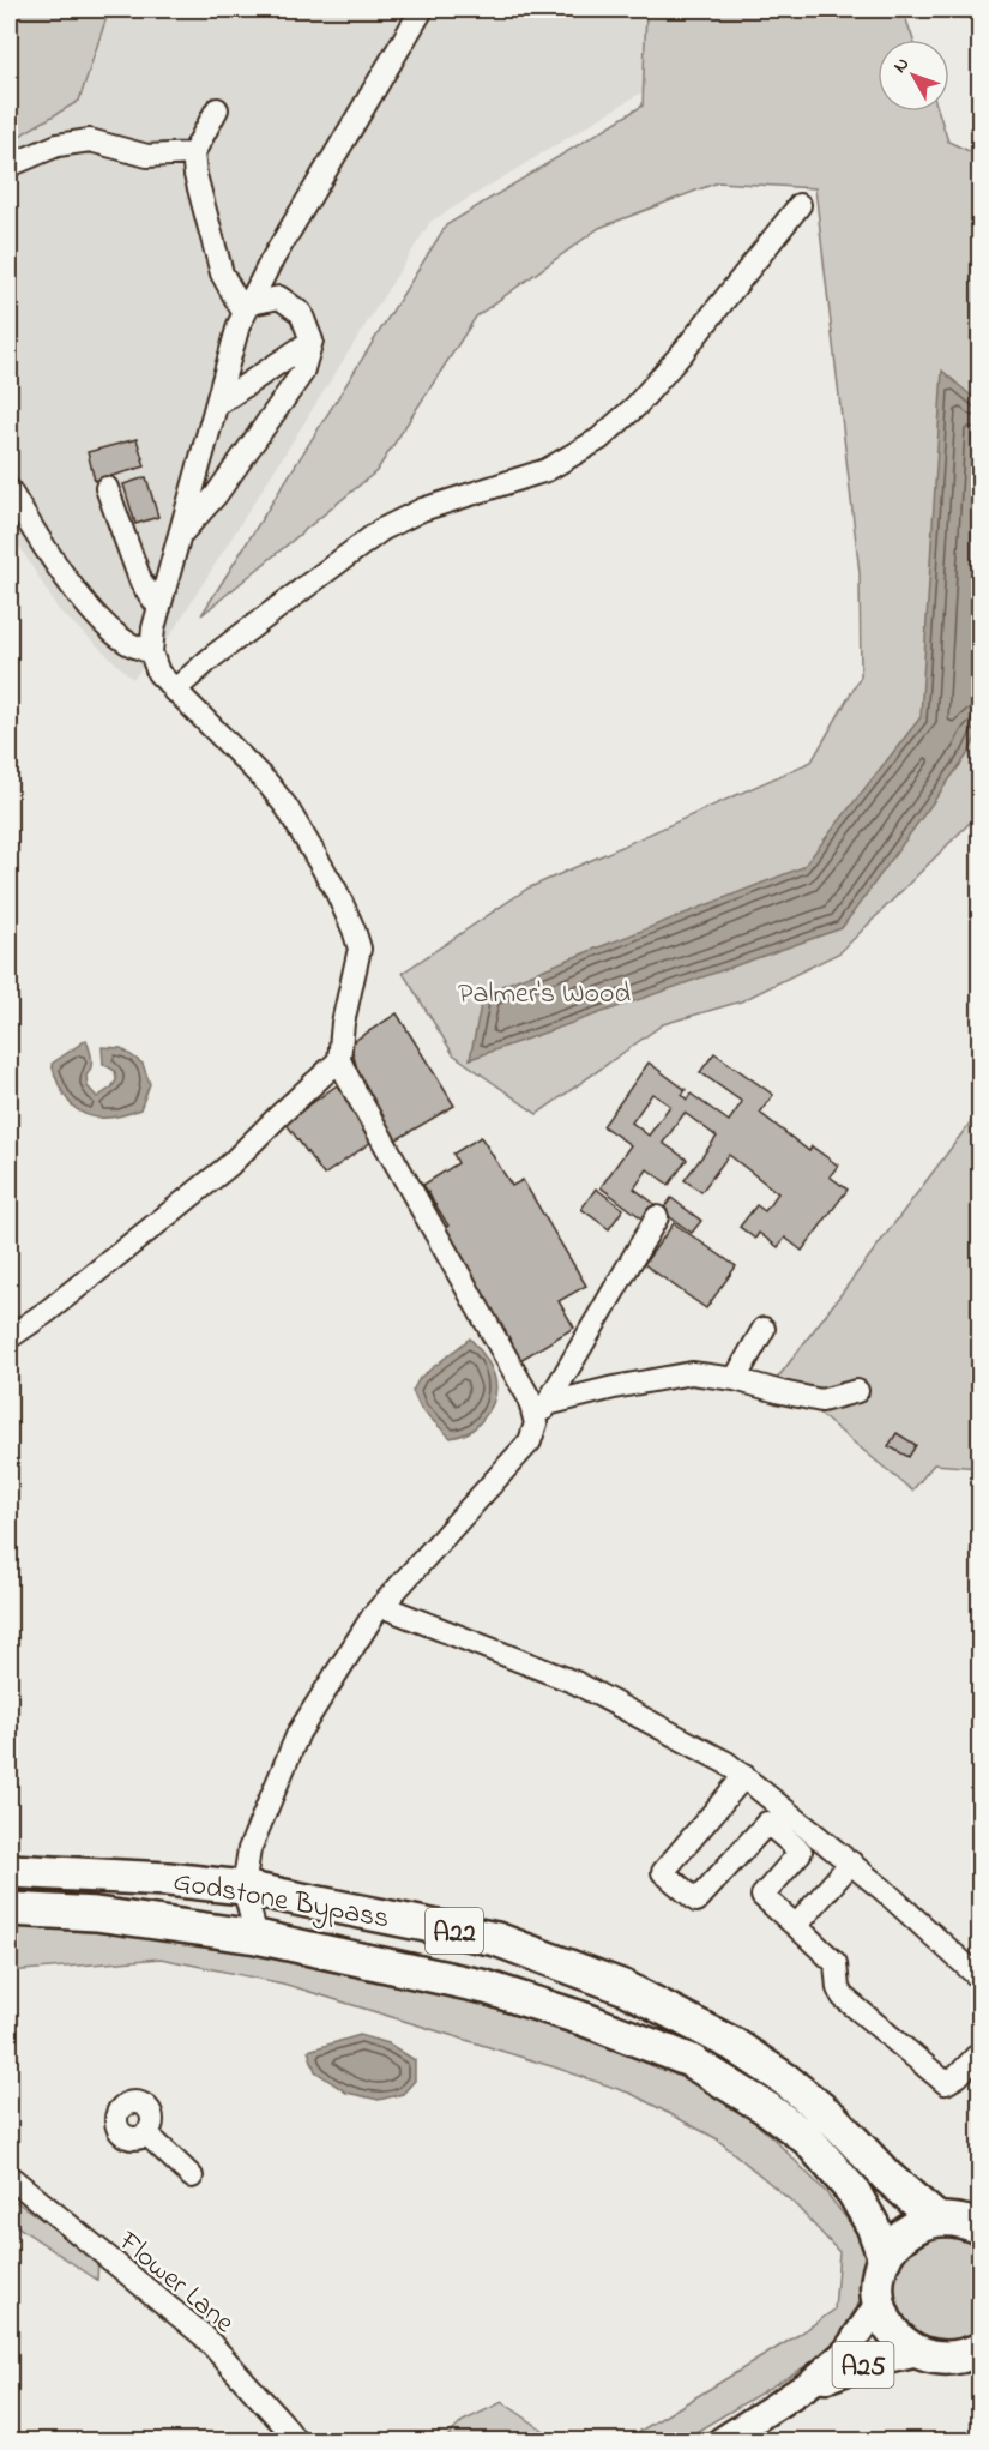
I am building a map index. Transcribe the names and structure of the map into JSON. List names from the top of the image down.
{
  "streets": {
    "highway": ["Godstone Bypass", "A22"],
    "main road": ["A25"],
    "street": ["Flower Lane"]
  },
  "parks": ["Palmer's Wood"],
  "north": "top left"
}
